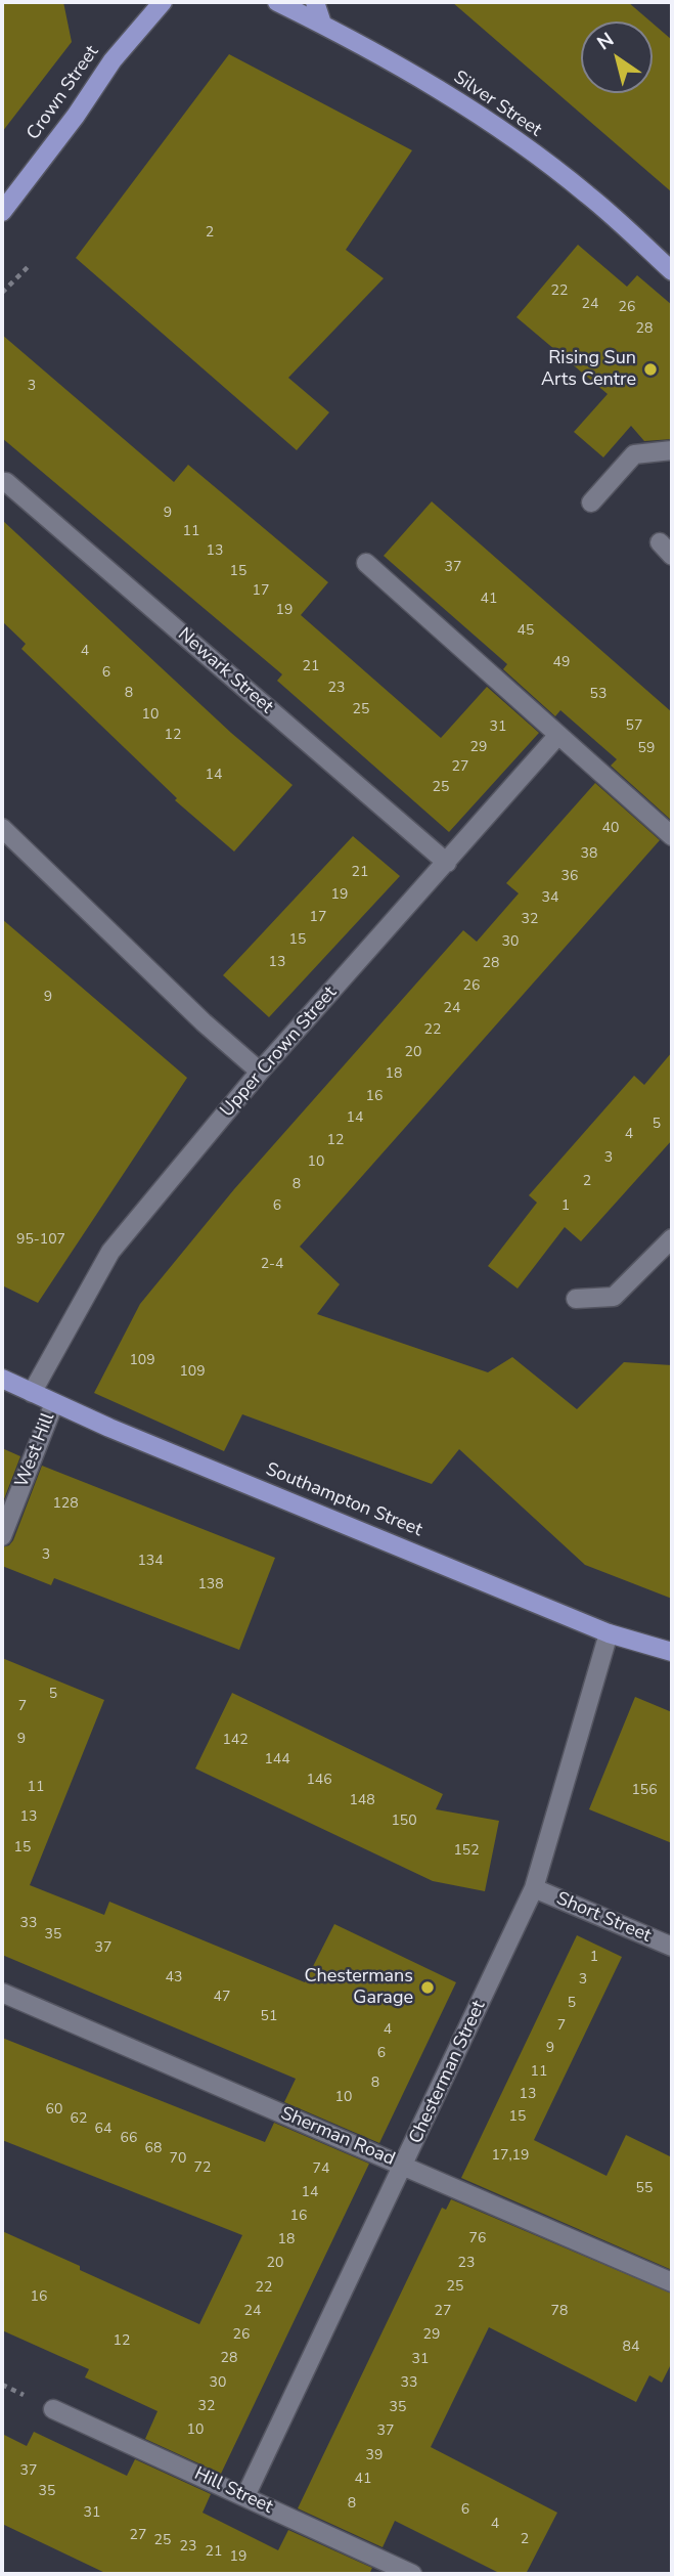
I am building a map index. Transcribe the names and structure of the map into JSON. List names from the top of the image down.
{
  "streets": {
    "main road": ["Crown Street", "Silver Street", "Southampton Street"],
    "street": [
      "Newark Street",
      "Upper Crown Street",
      "West Hill",
      "Short Street",
      "Chesterman Street",
      "Sherman Road",
      "Hill Street"
    ]
  },
  "crossings": [
    ["Newark Street", "Upper Crown Street"],
    ["Upper Crown Street", "Southampton Street"],
    ["West Hill", "Southampton Street"],
    ["Southampton Street", "Chesterman Street"],
    ["Short Street", "Chesterman Street"],
    ["Chesterman Street", "Sherman Road"],
    ["Chesterman Street", "Hill Street"]
  ],
  "places": ["Rising Sun Arts Centre", "Chestermans Garage"],
  "house_numbers": [
    "2",
    "22",
    "24",
    "26",
    "28",
    "3",
    "9",
    "11",
    "13",
    "37",
    "15",
    "17",
    "41",
    "19",
    "45",
    "4",
    "49",
    "21",
    "6",
    "23",
    "8",
    "53",
    "25",
    "10",
    "57",
    "31",
    "12",
    "29",
    "59",
    "27",
    "14",
    "25",
    "40",
    "38",
    "21",
    "36",
    "19",
    "34",
    "17",
    "32",
    "15",
    "30",
    "13",
    "28",
    "26",
    "9",
    "24",
    "22",
    "20",
    "18",
    "16",
    "14",
    "5",
    "4",
    "12",
    "3",
    "10",
    "2",
    "8",
    "6",
    "1",
    "95-107",
    "2-4",
    "109",
    "109",
    "128",
    "3",
    "134",
    "138",
    "5",
    "7",
    "9",
    "142",
    "144",
    "146",
    "11",
    "156",
    "148",
    "13",
    "150",
    "15",
    "152",
    "33",
    "35",
    "37",
    "1",
    "43",
    "3",
    "47",
    "5",
    "51",
    "7",
    "4",
    "9",
    "6",
    "11",
    "8",
    "13",
    "10",
    "60",
    "15",
    "62",
    "64",
    "66",
    "68",
    "17,19",
    "70",
    "72",
    "74",
    "55",
    "14",
    "16",
    "76",
    "18",
    "20",
    "23",
    "25",
    "22",
    "16",
    "24",
    "27",
    "78",
    "26",
    "29",
    "12",
    "84",
    "28",
    "31",
    "30",
    "33",
    "32",
    "35",
    "10",
    "37",
    "39",
    "37",
    "41",
    "35",
    "8",
    "6",
    "31",
    "4",
    "27",
    "2",
    "25",
    "23",
    "21",
    "19"
  ],
  "north": "top left"
}
